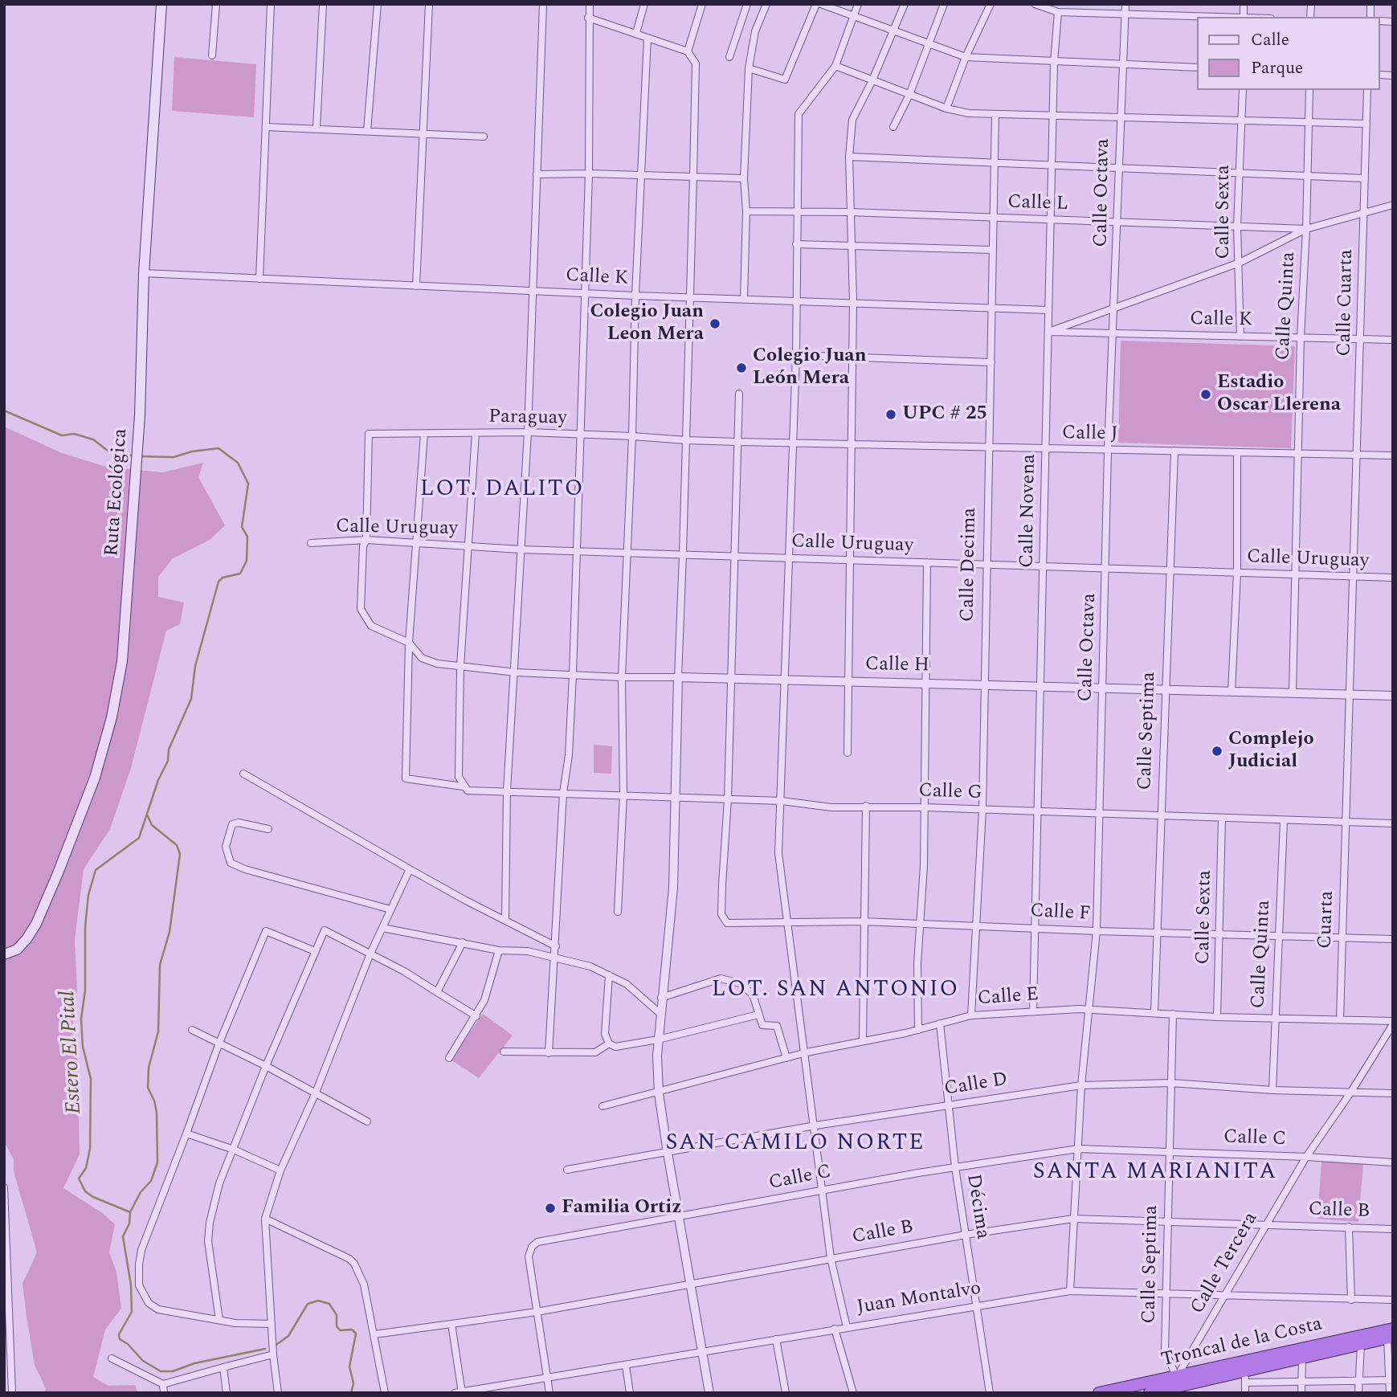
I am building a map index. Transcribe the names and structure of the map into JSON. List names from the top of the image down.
{
  "streets": {
    "highway": ["Troncal de la Costa"],
    "main road": ["Ruta Ecológica"],
    "street": [
      "Calle Octava",
      "Calle L",
      "Calle Sexta",
      "Calle K",
      "Calle Cuarta",
      "Calle Quinta",
      "Paraguay",
      "Calle J",
      "Calle Novena",
      "Calle Uruguay",
      "Calle Decima",
      "Calle H",
      "Calle Septima",
      "Calle G",
      "Calle F",
      "Cuarta",
      "Calle E",
      "Calle D",
      "Calle C",
      "Décima",
      "Calle B",
      "Calle Tercera",
      "Juan Montalvo"
    ]
  },
  "crossings": [
    ["Calle Octava", "Calle L"],
    ["Calle Octava", "Calle K"],
    ["Calle Octava", "Calle J"],
    ["Calle Octava", "Calle Uruguay"],
    ["Calle Octava", "Calle H"],
    ["Calle Octava", "Calle G"],
    ["Calle Octava", "Calle F"],
    ["Calle Octava", "Calle E"],
    ["Calle Octava", "Calle D"],
    ["Calle Octava", "Calle C"],
    ["Calle Octava", "Calle B"],
    ["Calle Octava", "Juan Montalvo"],
    ["Calle L", "Calle Sexta"],
    ["Calle L", "Calle Cuarta"],
    ["Calle L", "Calle Quinta"],
    ["Calle L", "Calle Novena"],
    ["Calle L", "Calle Decima"],
    ["Calle Sexta", "Calle K"],
    ["Calle Sexta", "Calle G"],
    ["Calle Sexta", "Calle F"],
    ["Calle Sexta", "Calle E"],
    ["Calle K", "Calle Cuarta"],
    ["Calle K", "Calle Quinta"],
    ["Calle K", "Ruta Ecológica"],
    ["Calle K", "Calle Novena"],
    ["Calle K", "Calle Decima"],
    ["Calle Cuarta", "Calle J"],
    ["Calle Cuarta", "Calle Uruguay"],
    ["Calle Cuarta", "Calle H"],
    ["Calle Cuarta", "Calle G"],
    ["Calle Cuarta", "Cuarta"],
    ["Calle Quinta", "Calle J"],
    ["Calle Quinta", "Calle Uruguay"],
    ["Calle Quinta", "Calle H"],
    ["Calle Quinta", "Calle G"],
    ["Calle Quinta", "Calle F"],
    ["Calle Quinta", "Calle E"],
    ["Calle Quinta", "Calle D"],
    ["Paraguay", "Calle J"],
    ["Paraguay", "Calle H"],
    ["Calle J", "Calle Novena"],
    ["Calle J", "Calle Decima"],
    ["Calle J", "Calle Septima"],
    ["Calle Novena", "Calle Uruguay"],
    ["Calle Novena", "Calle H"],
    ["Calle Novena", "Calle G"],
    ["Calle Novena", "Calle F"],
    ["Calle Novena", "Calle E"],
    ["Calle Uruguay", "Calle Decima"],
    ["Calle Uruguay", "Calle H"],
    ["Calle Uruguay", "Calle Septima"],
    ["Calle Decima", "Calle H"],
    ["Calle Decima", "Calle G"],
    ["Calle Decima", "Calle F"],
    ["Calle Decima", "Calle E"],
    ["Calle H", "Calle Septima"],
    ["Calle H", "Calle G"],
    ["Calle Septima", "Calle G"],
    ["Calle Septima", "Calle F"],
    ["Calle Septima", "Calle E"],
    ["Calle Septima", "Calle D"],
    ["Calle Septima", "Calle C"],
    ["Calle Septima", "Calle B"],
    ["Calle Septima", "Calle Tercera"],
    ["Calle Septima", "Juan Montalvo"],
    ["Calle Septima", "Troncal de la Costa"],
    ["Calle G", "Calle F"],
    ["Calle G", "Cuarta"],
    ["Calle F", "Cuarta"],
    ["Cuarta", "Calle E"],
    ["Calle E", "Décima"],
    ["Calle E", "Calle Tercera"],
    ["Calle D", "Décima"],
    ["Calle D", "Calle Tercera"],
    ["Calle C", "Décima"],
    ["Calle C", "Calle B"],
    ["Calle C", "Calle Tercera"],
    ["Calle C", "Juan Montalvo"],
    ["Décima", "Calle B"],
    ["Décima", "Juan Montalvo"],
    ["Calle B", "Calle Tercera"],
    ["Calle Tercera", "Juan Montalvo"],
    ["Calle Tercera", "Troncal de la Costa"]
  ],
  "districts": [
    "LOT. DALITO",
    "LOT. SAN ANTONIO",
    "SAN CAMILO NORTE",
    "SANTA MARIANITA"
  ],
  "water": ["Estero El Pital"],
  "places": [
    "Colegio Juan Leon Mera",
    "Colegio Juan León Mera",
    "Estadio Oscar Llerena",
    "UPC # 25",
    "Complejo Judicial",
    "Familia Ortiz"
  ],
  "legend": ["Calle", "Parque"]
}
